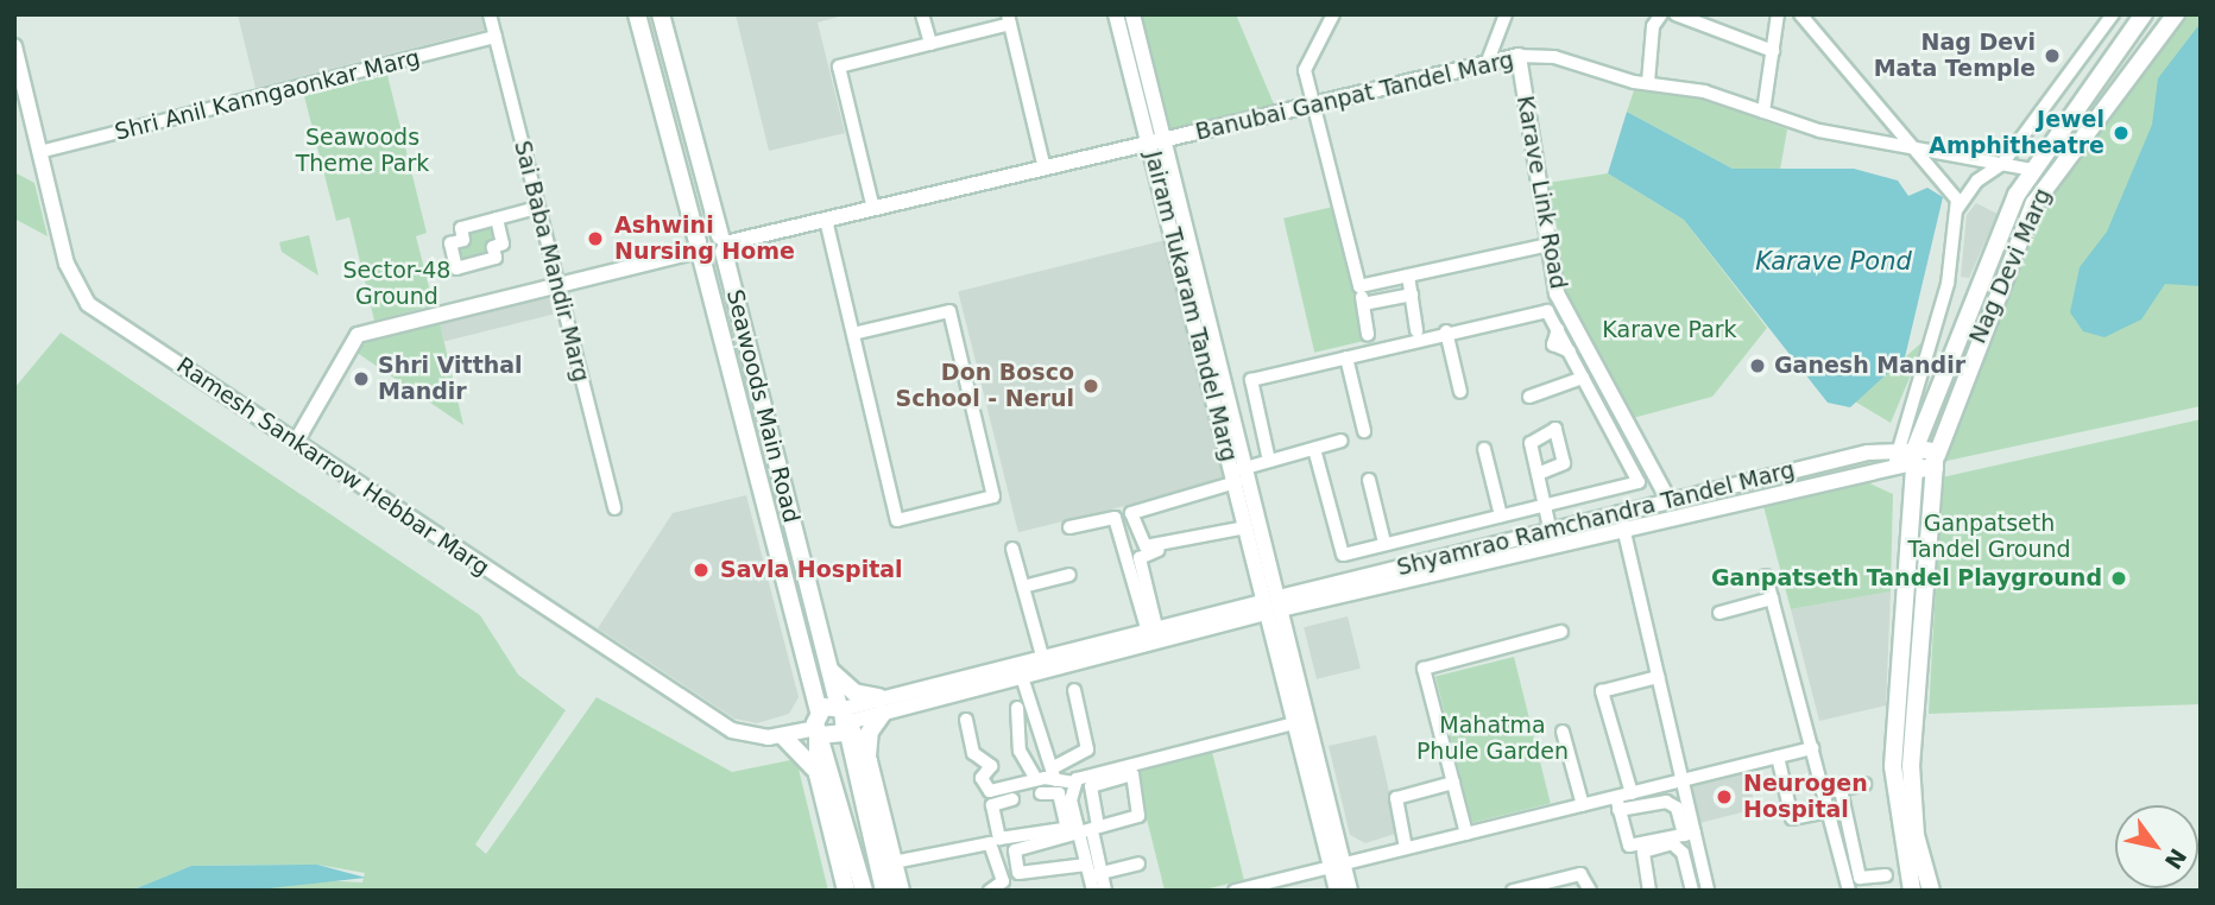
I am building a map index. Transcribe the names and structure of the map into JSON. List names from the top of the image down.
{
  "streets": {
    "main road": ["Nag Devi Marg", "Seawoods Main Road"],
    "street": [
      "Shri Anil Kanngaonkar Marg",
      "Banubai Ganpat Tandel Marg",
      "Karave Link Road",
      "Sai Baba Mandir Marg",
      "Jairam Tukaram Tandel Marg",
      "Ramesh Sankarrow Hebbar Marg",
      "Shyamrao Ramchandra Tandel Marg"
    ]
  },
  "crossings": [
    ["Shri Anil Kanngaonkar Marg", "Sai Baba Mandir Marg"],
    ["Shri Anil Kanngaonkar Marg", "Ramesh Sankarrow Hebbar Marg"],
    ["Banubai Ganpat Tandel Marg", "Karave Link Road"],
    ["Banubai Ganpat Tandel Marg", "Nag Devi Marg"],
    ["Banubai Ganpat Tandel Marg", "Jairam Tukaram Tandel Marg"],
    ["Banubai Ganpat Tandel Marg", "Seawoods Main Road"],
    ["Karave Link Road", "Shyamrao Ramchandra Tandel Marg"],
    ["Nag Devi Marg", "Shyamrao Ramchandra Tandel Marg"],
    ["Jairam Tukaram Tandel Marg", "Shyamrao Ramchandra Tandel Marg"],
    ["Seawoods Main Road", "Shyamrao Ramchandra Tandel Marg"]
  ],
  "water": ["Karave Pond"],
  "parks": [
    "Seawoods Theme Park",
    "Sector-48 Ground",
    "Karave Park",
    "Ganpatseth Tandel Ground",
    "Mahatma Phule Garden"
  ],
  "places": [
    "Nag Devi Mata Temple",
    "Jewel Amphitheatre",
    "Ashwini Nursing Home",
    "Ganesh Mandir",
    "Shri Vitthal Mandir",
    "Don Bosco School - Nerul",
    "Savla Hospital",
    "Ganpatseth Tandel Playground",
    "Neurogen Hospital"
  ],
  "north": "bottom right"
}
